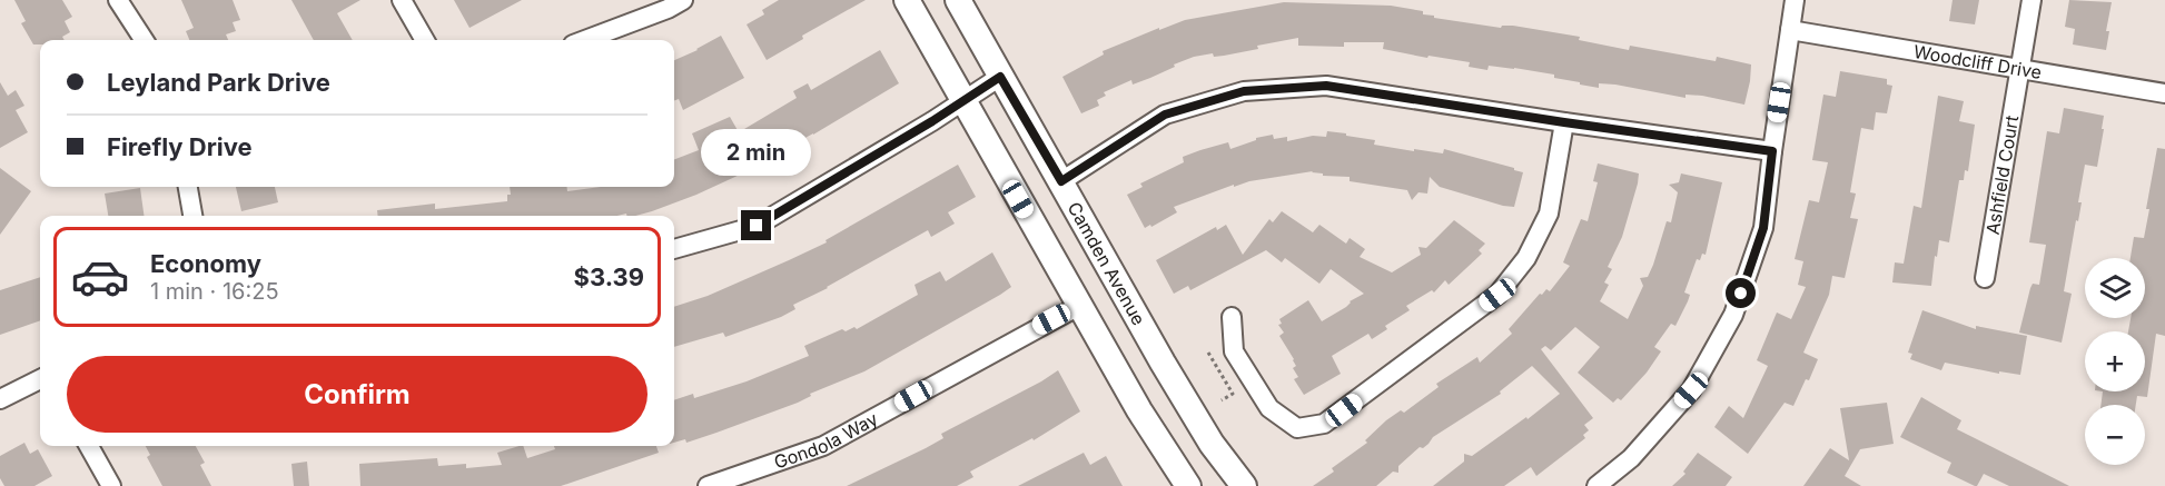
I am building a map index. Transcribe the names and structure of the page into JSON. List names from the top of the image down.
{
  "streets": {
    "main road": ["Camden Avenue"],
    "street": ["Woodcliff Drive", "Ashfield Court", "Gondola Way"]
  },
  "crossings": [
    ["Woodcliff Drive", "Ashfield Court"]
  ],
  "page": {
    "banner": ["Leyland Park Drive", "Firefly Drive"],
    "bubble": "2 min",
    "list": [
      {
        "name": "Economy",
        "note": "1 min · 16:25",
        "value": "$3.39"
      }
    ],
    "map_buttons": ["+", "−"],
    "buttons": "Confirm"
  }
}
